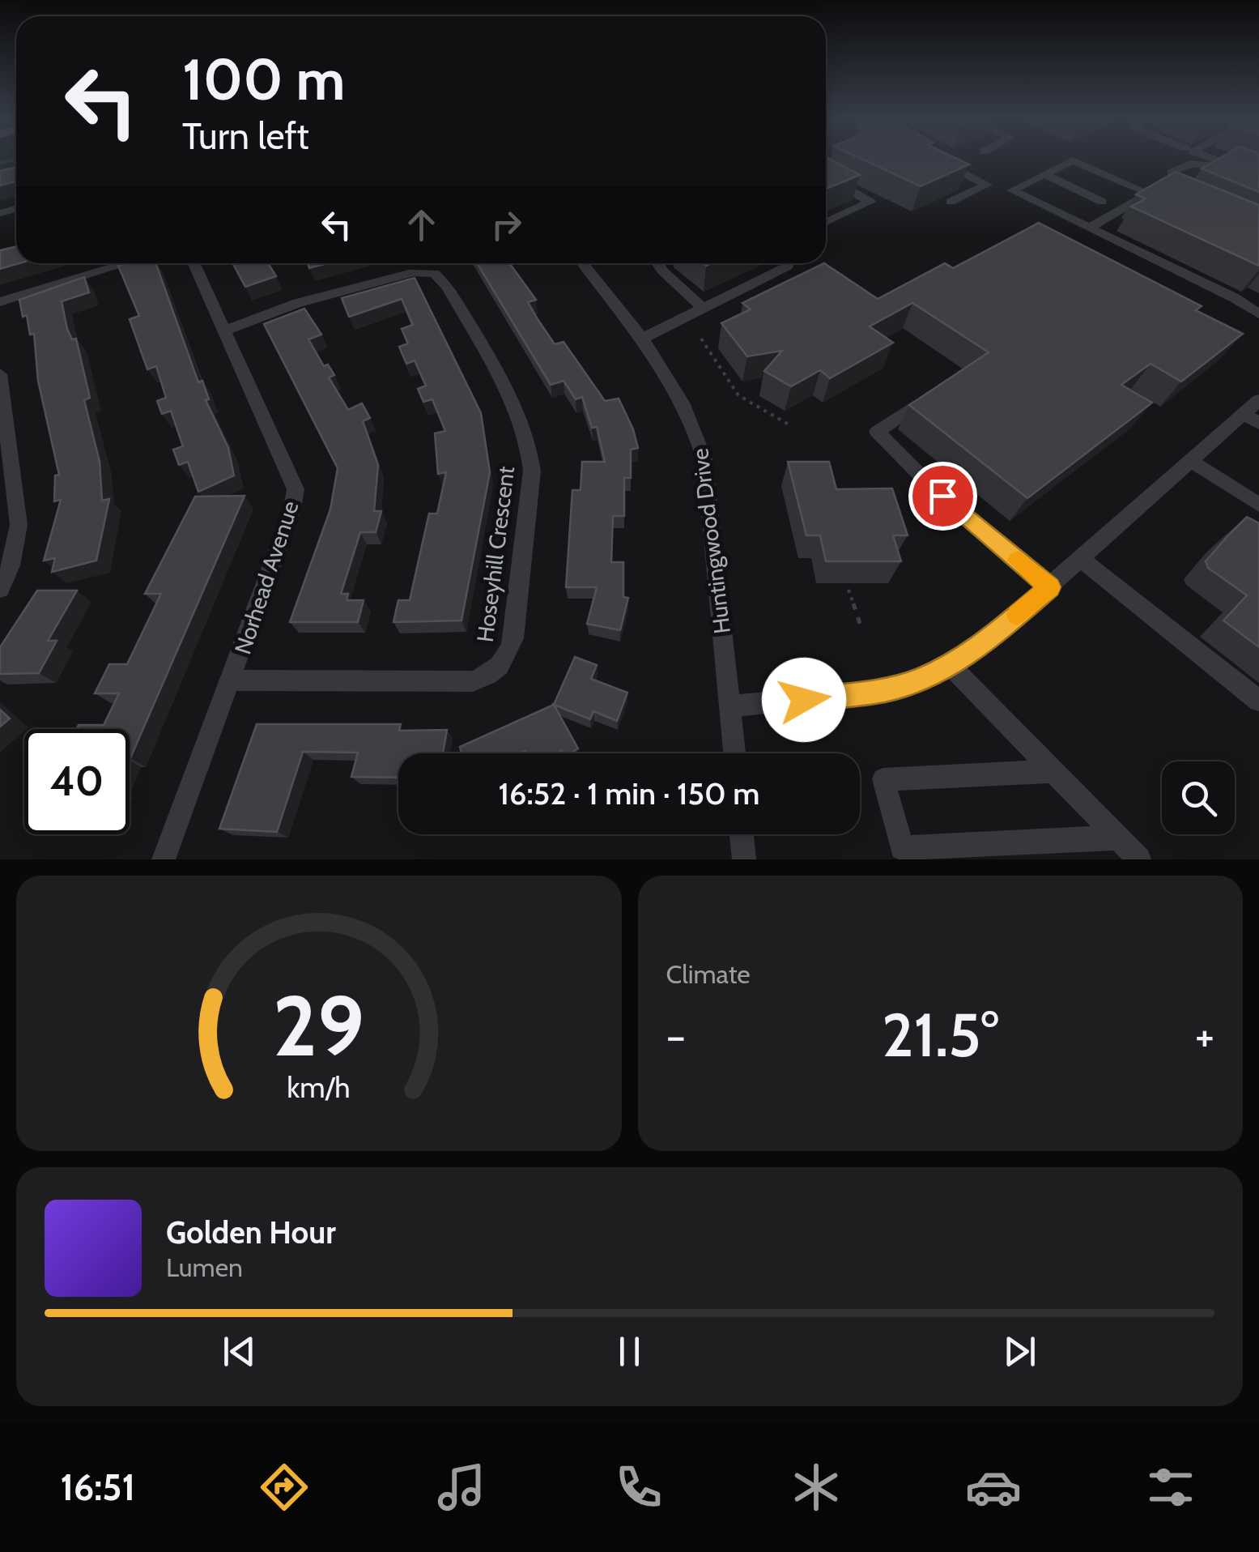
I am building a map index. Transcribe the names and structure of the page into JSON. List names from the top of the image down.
{
  "streets": {
    "street": ["Huntingwood Drive", "Hoseyhill Crescent", "Norhead Avenue"]
  },
  "crossings": [
    ["Hoseyhill Crescent", "Norhead Avenue"]
  ],
  "page": {
    "turn": ["100 m", "Turn left"],
    "limit": "40",
    "trip": "16:52 · 1 min · 150 m",
    "tile": "Climate",
    "heat": ["−", "21.5°", "+"],
    "song": ["Golden Hour", "Lumen"],
    "tabs": "16:51",
    "gauge": ["29", "km/h"]
  }
}
